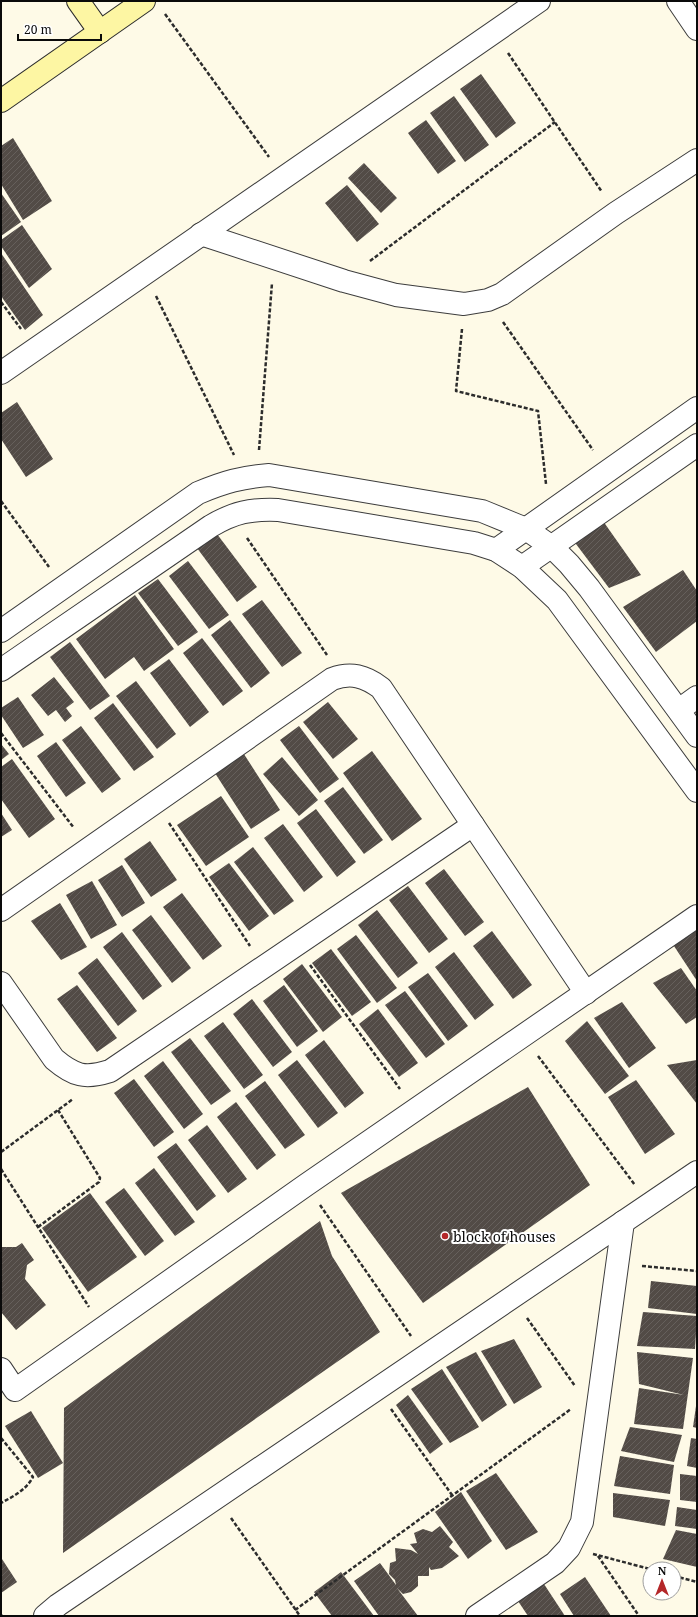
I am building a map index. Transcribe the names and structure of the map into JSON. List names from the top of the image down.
{
  "places": ["block of houses"],
  "scale_bar": "20 m",
  "north": "top"
}
